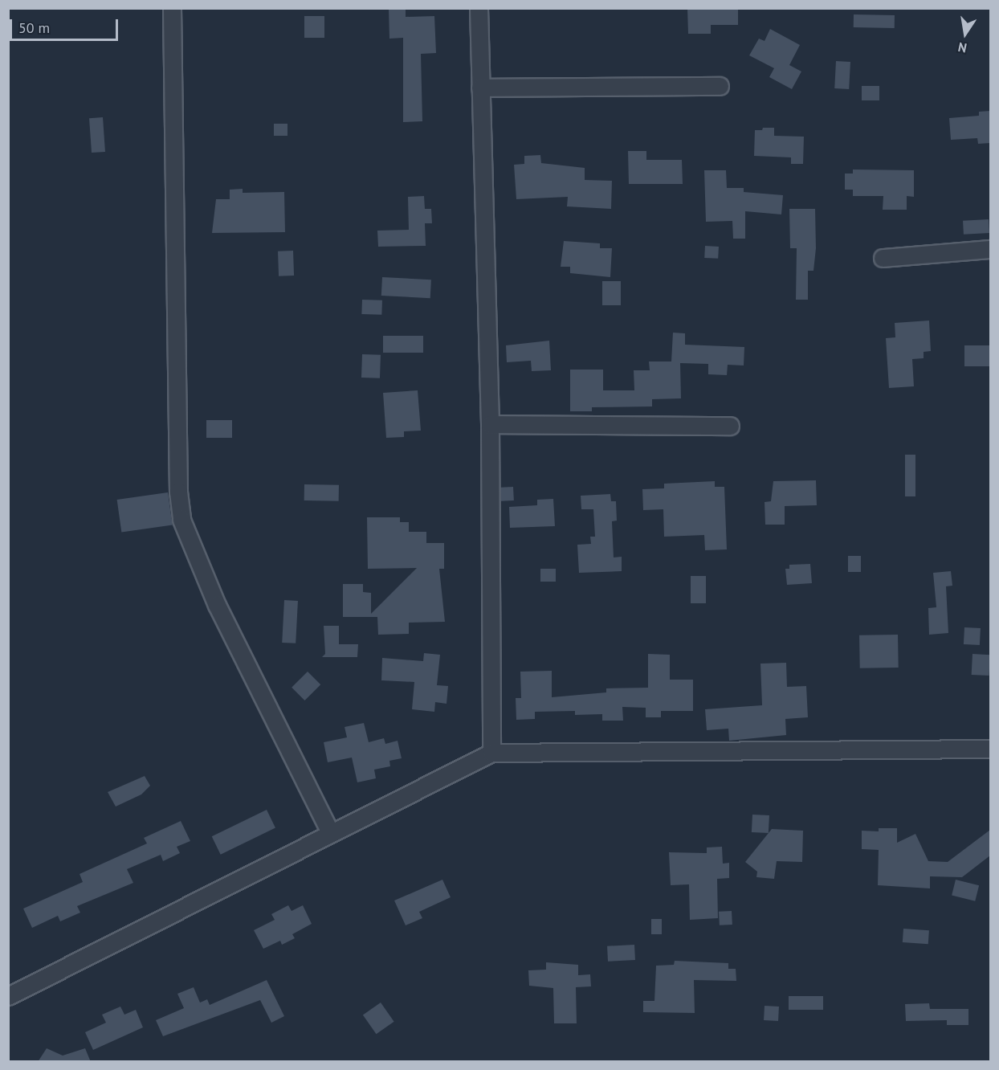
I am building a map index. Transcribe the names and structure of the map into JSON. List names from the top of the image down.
{
  "scale_bar": "50 m",
  "north": "bottom"
}
